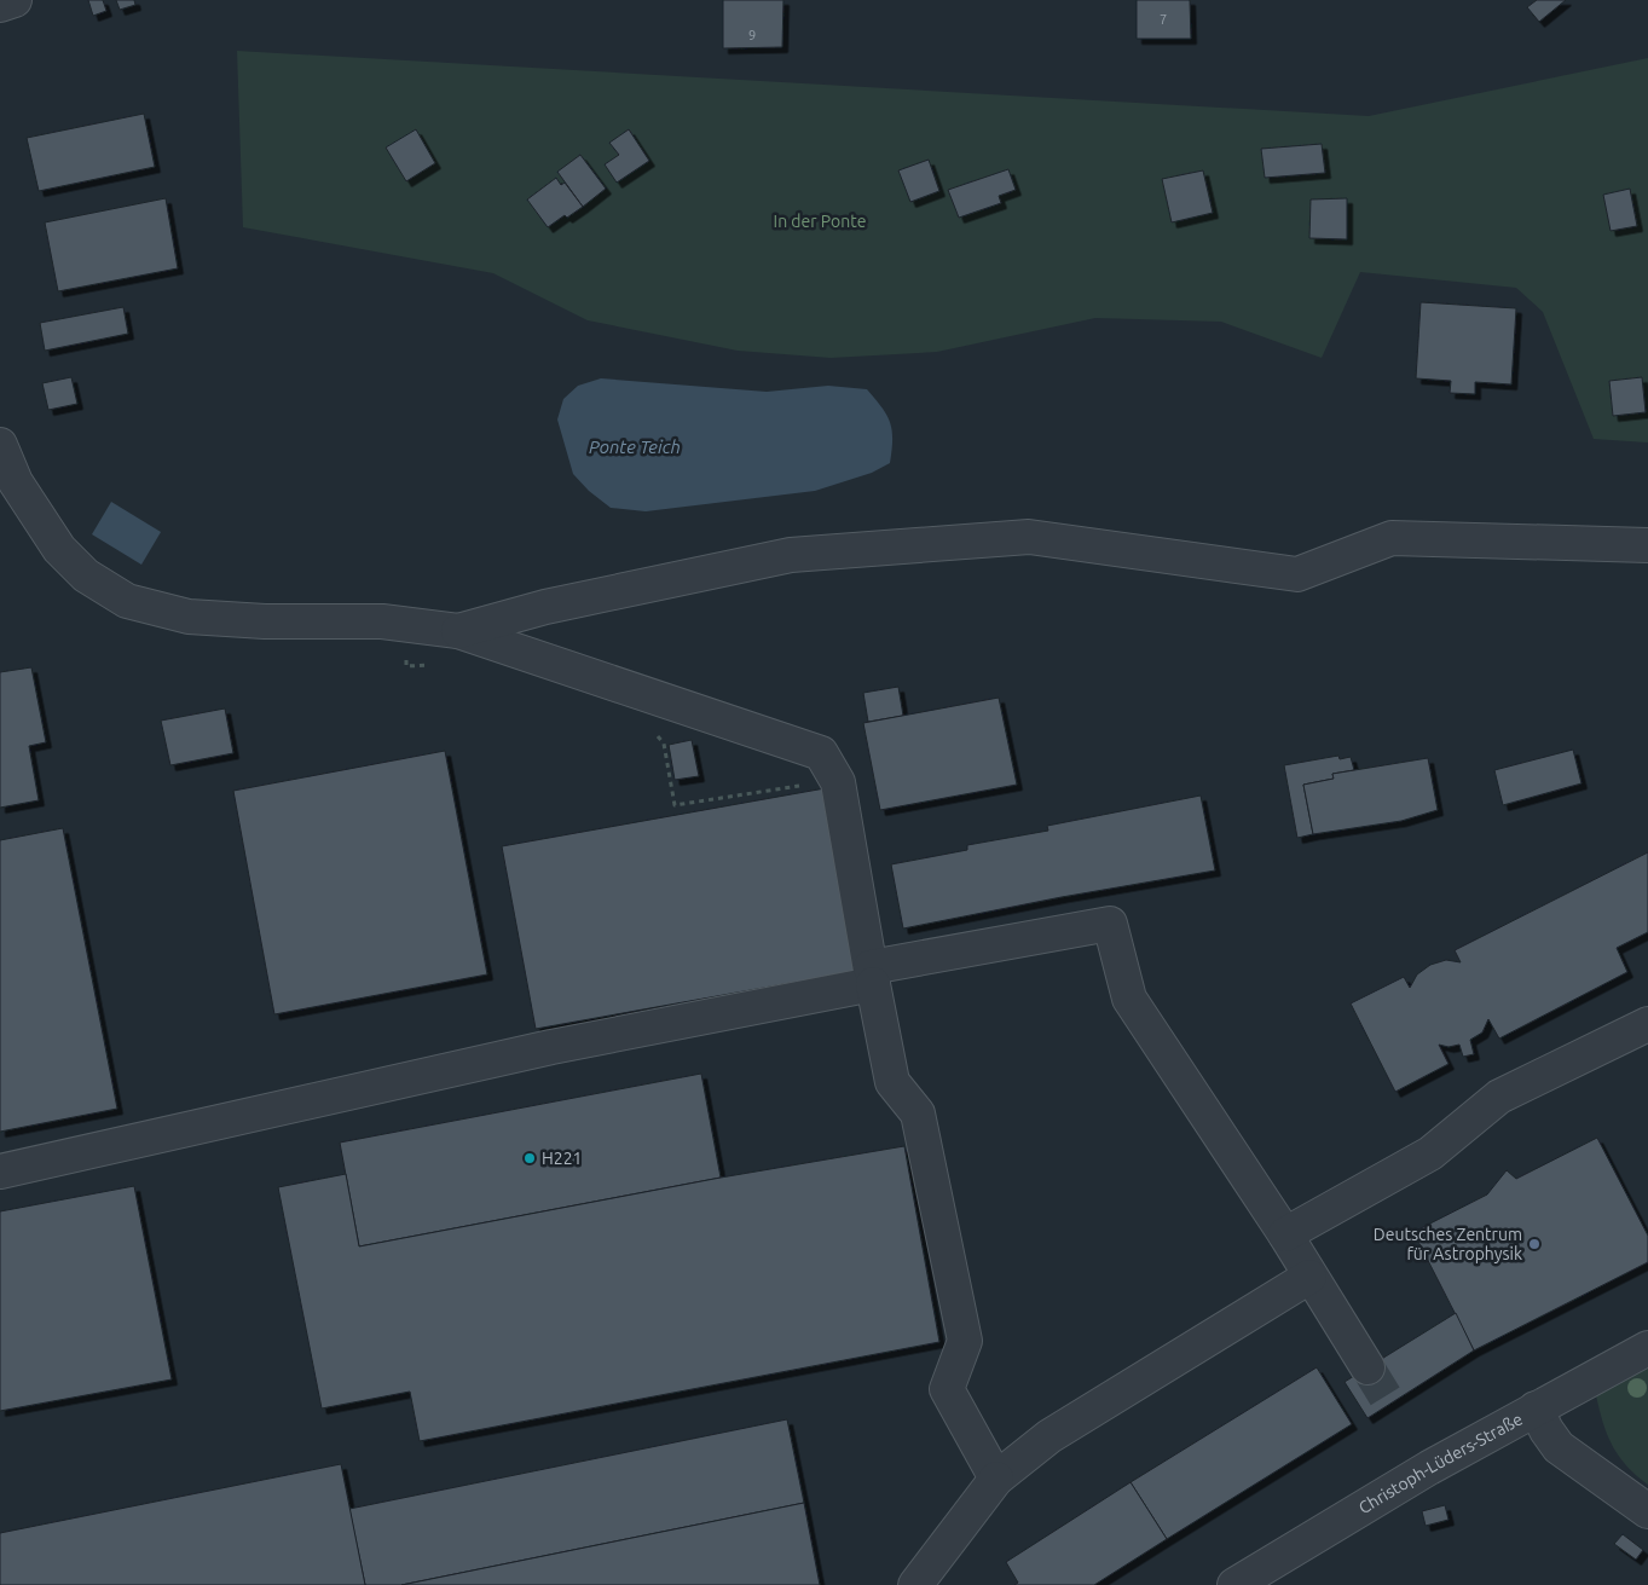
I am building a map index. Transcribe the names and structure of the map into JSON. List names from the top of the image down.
{
  "streets": {
    "street": ["Christoph-Lüders-Straße"]
  },
  "water": ["Ponte Teich"],
  "parks": ["In der Ponte"],
  "places": ["H221", "Deutsches Zentrum für Astrophysik"],
  "house_numbers": ["7", "9"]
}
